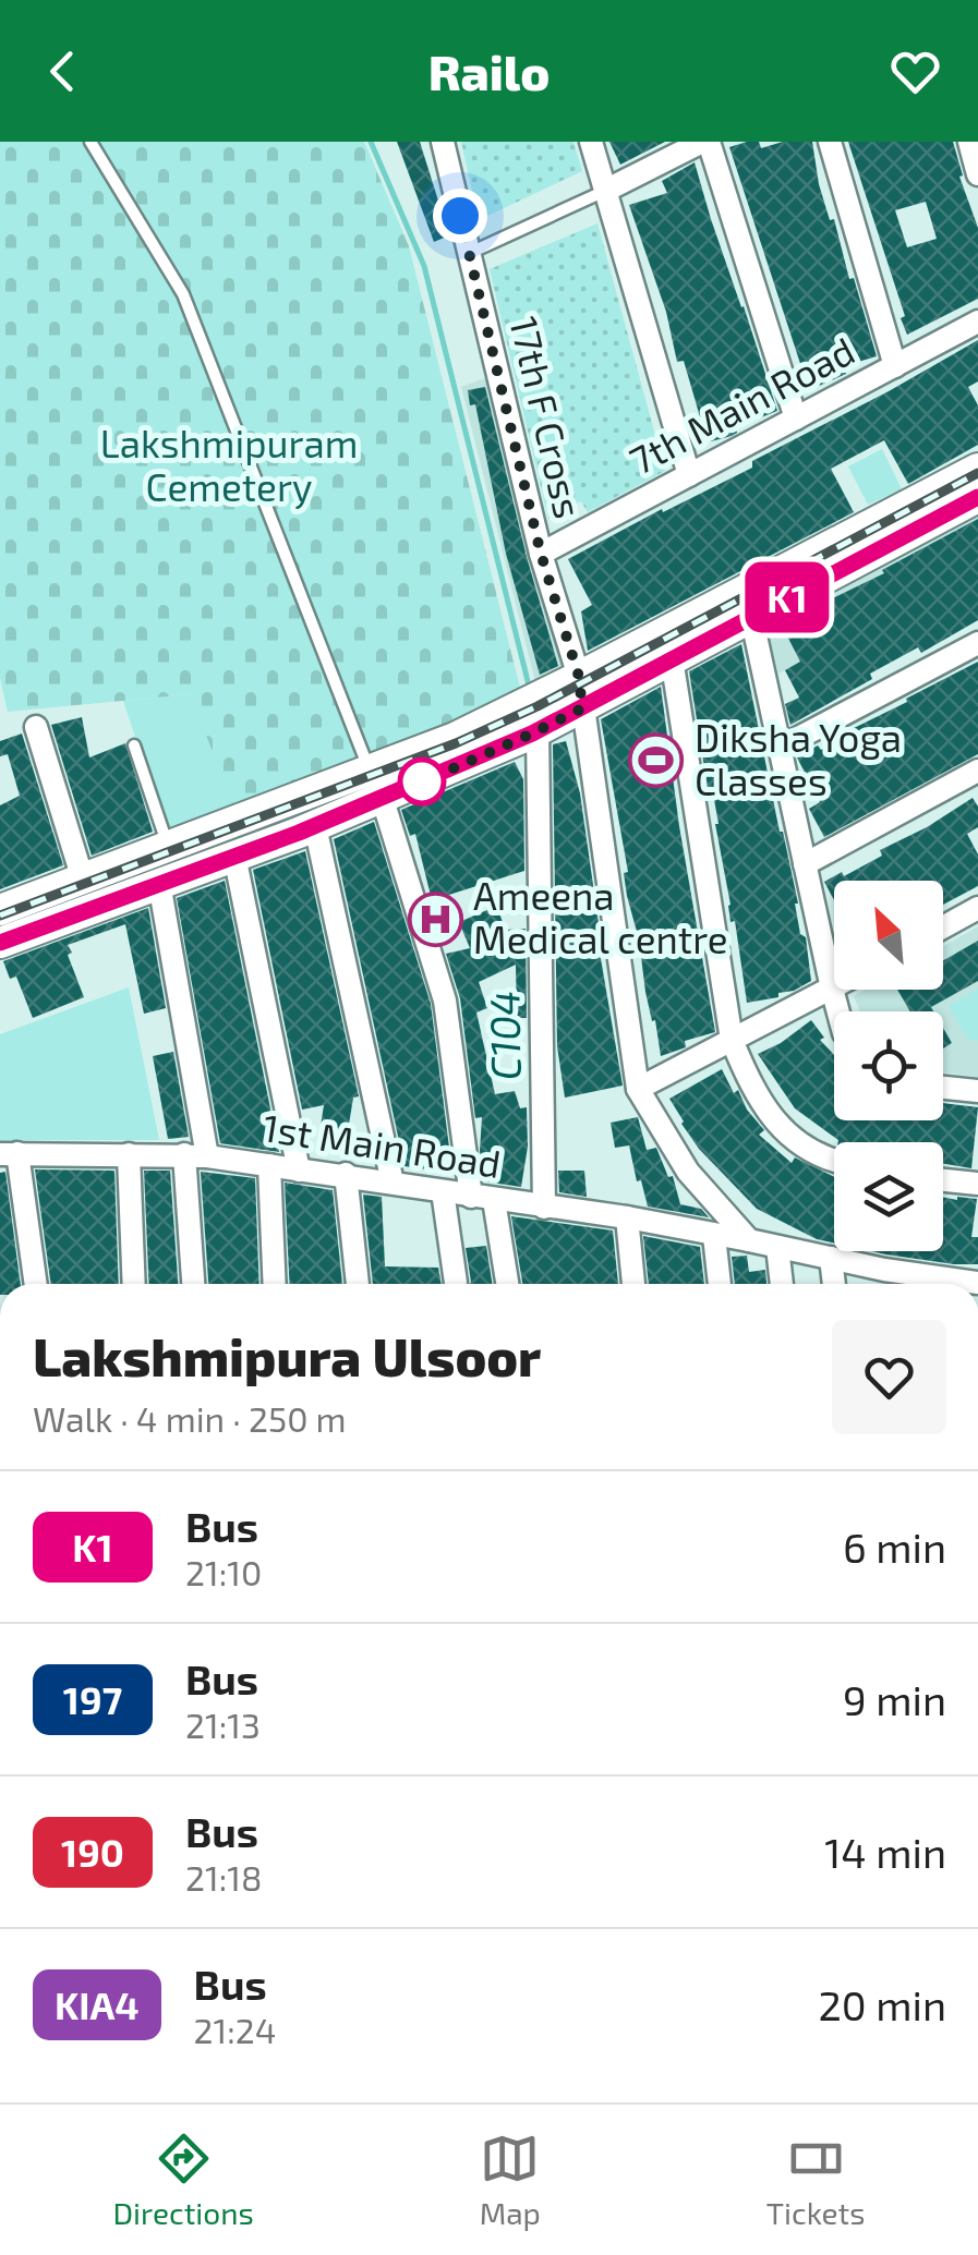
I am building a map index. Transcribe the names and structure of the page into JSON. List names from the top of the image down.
{
  "streets": {
    "street": ["7th Main Road", "17th F Cross", "1st Main Road"]
  },
  "crossings": [
    ["7th Main Road", "17th F Cross"]
  ],
  "water": ["C104"],
  "parks": ["Lakshmipuram Cemetery"],
  "places": {
    "sports": ["Diksha Yoga Classes"],
    "hospital": ["Ameena Medical centre"]
  },
  "lines": ["bus line K1"],
  "north": "top left",
  "page": {
    "header": "Railo",
    "on_map": "K1",
    "heading": ["Lakshmipura Ulsoor", "Walk · 4 min · 250 m"],
    "list": [
      {
        "mark": "K1",
        "name": "Bus",
        "note": "21:10",
        "value": "6 min"
      },
      {
        "mark": "197",
        "name": "Bus",
        "note": "21:13",
        "value": "9 min"
      },
      {
        "mark": "190",
        "name": "Bus",
        "note": "21:18",
        "value": "14 min"
      },
      {
        "mark": "KIA4",
        "name": "Bus",
        "note": "21:24",
        "value": "20 min"
      }
    ],
    "tabs": ["Directions", "Map", "Tickets"]
  }
}
